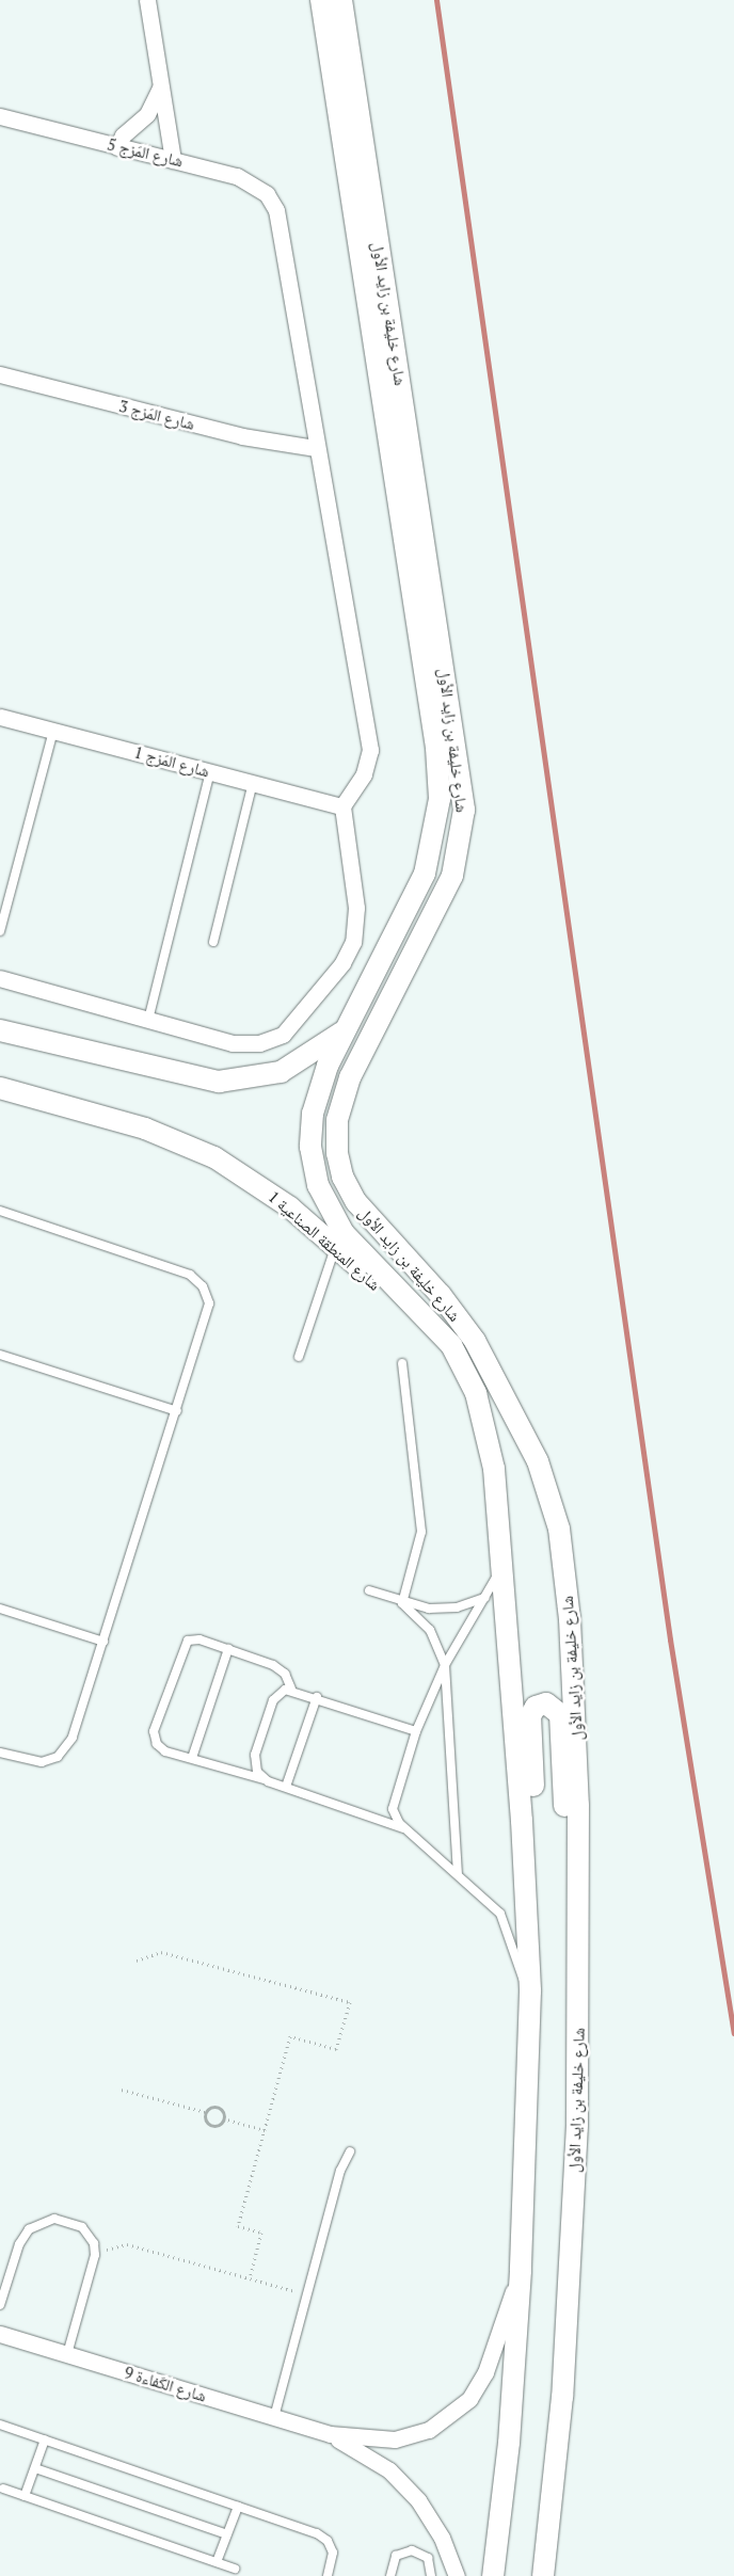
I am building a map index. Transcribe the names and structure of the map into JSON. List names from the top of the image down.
{
  "streets": {
    "main road": ["شارع خليفة بن زايد الأول", "شارع المنطقة الصناعية 1"],
    "street": [
      "شارع المَزج 5",
      "شارع المَزج 3",
      "شارع المَزج 1",
      "شارع الكَفاءة 9"
    ]
  },
  "crossings": [
    ["شارع المَزج 5", "شارع المَزج 3"],
    ["شارع خليفة بن زايد الأول", "شارع المنطقة الصناعية 1"],
    ["شارع خليفة بن زايد الأول", "شارع الكَفاءة 9"]
  ]
}
